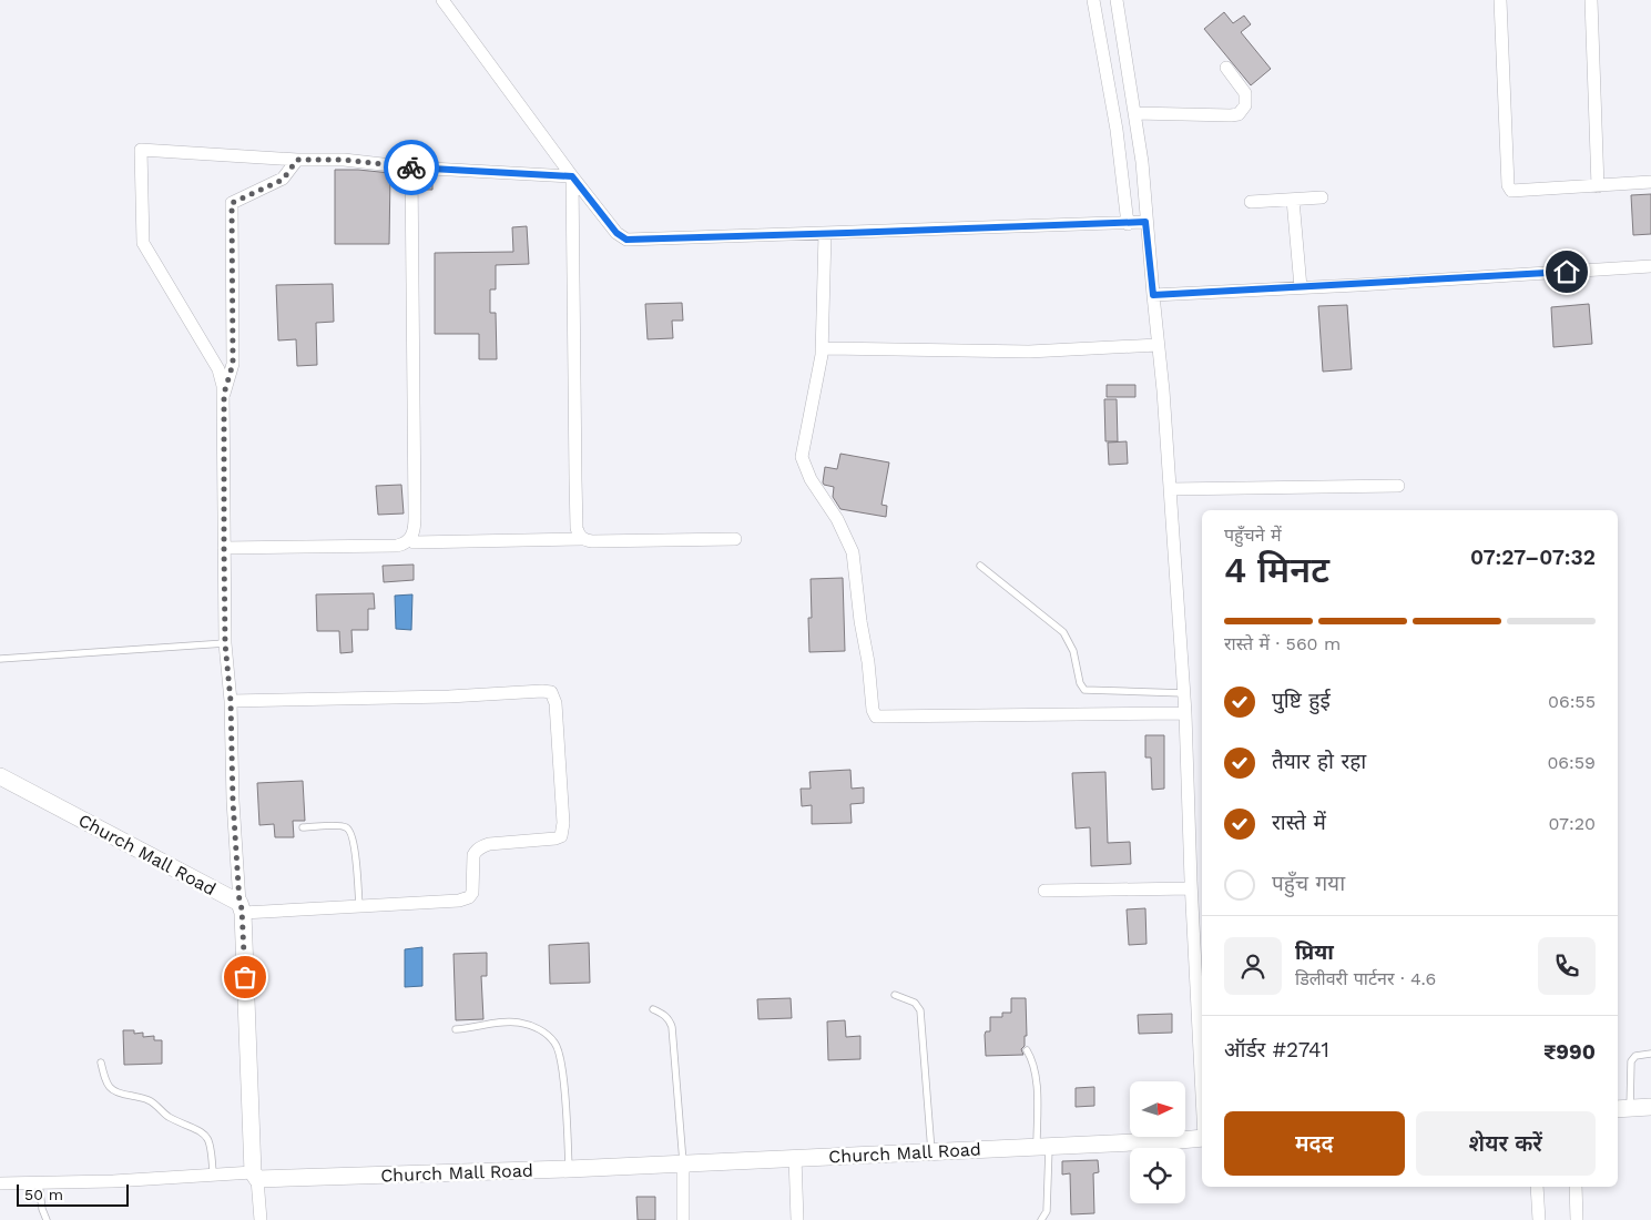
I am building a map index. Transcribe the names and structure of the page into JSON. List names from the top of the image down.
{
  "streets": {
    "street": ["Church Mall Road"]
  },
  "scale_bar": "50 m",
  "north": "right",
  "page": {
    "heading": ["4 मिनट", "पहुँचने में", "07:27–07:32"],
    "panel": [
      "प्रिया",
      "डिलीवरी पार्टनर · 4.6",
      "ऑर्डर #2741",
      "₹990"
    ],
    "bar": "रास्ते में · 560 m",
    "list": [
      ["पुष्टि हुई", "06:55"],
      ["तैयार हो रहा", "06:59"],
      ["रास्ते में", "07:20"],
      "पहुँच गया"
    ],
    "buttons": ["मदद", "शेयर करें"],
    "scale": "50 m"
  }
}
